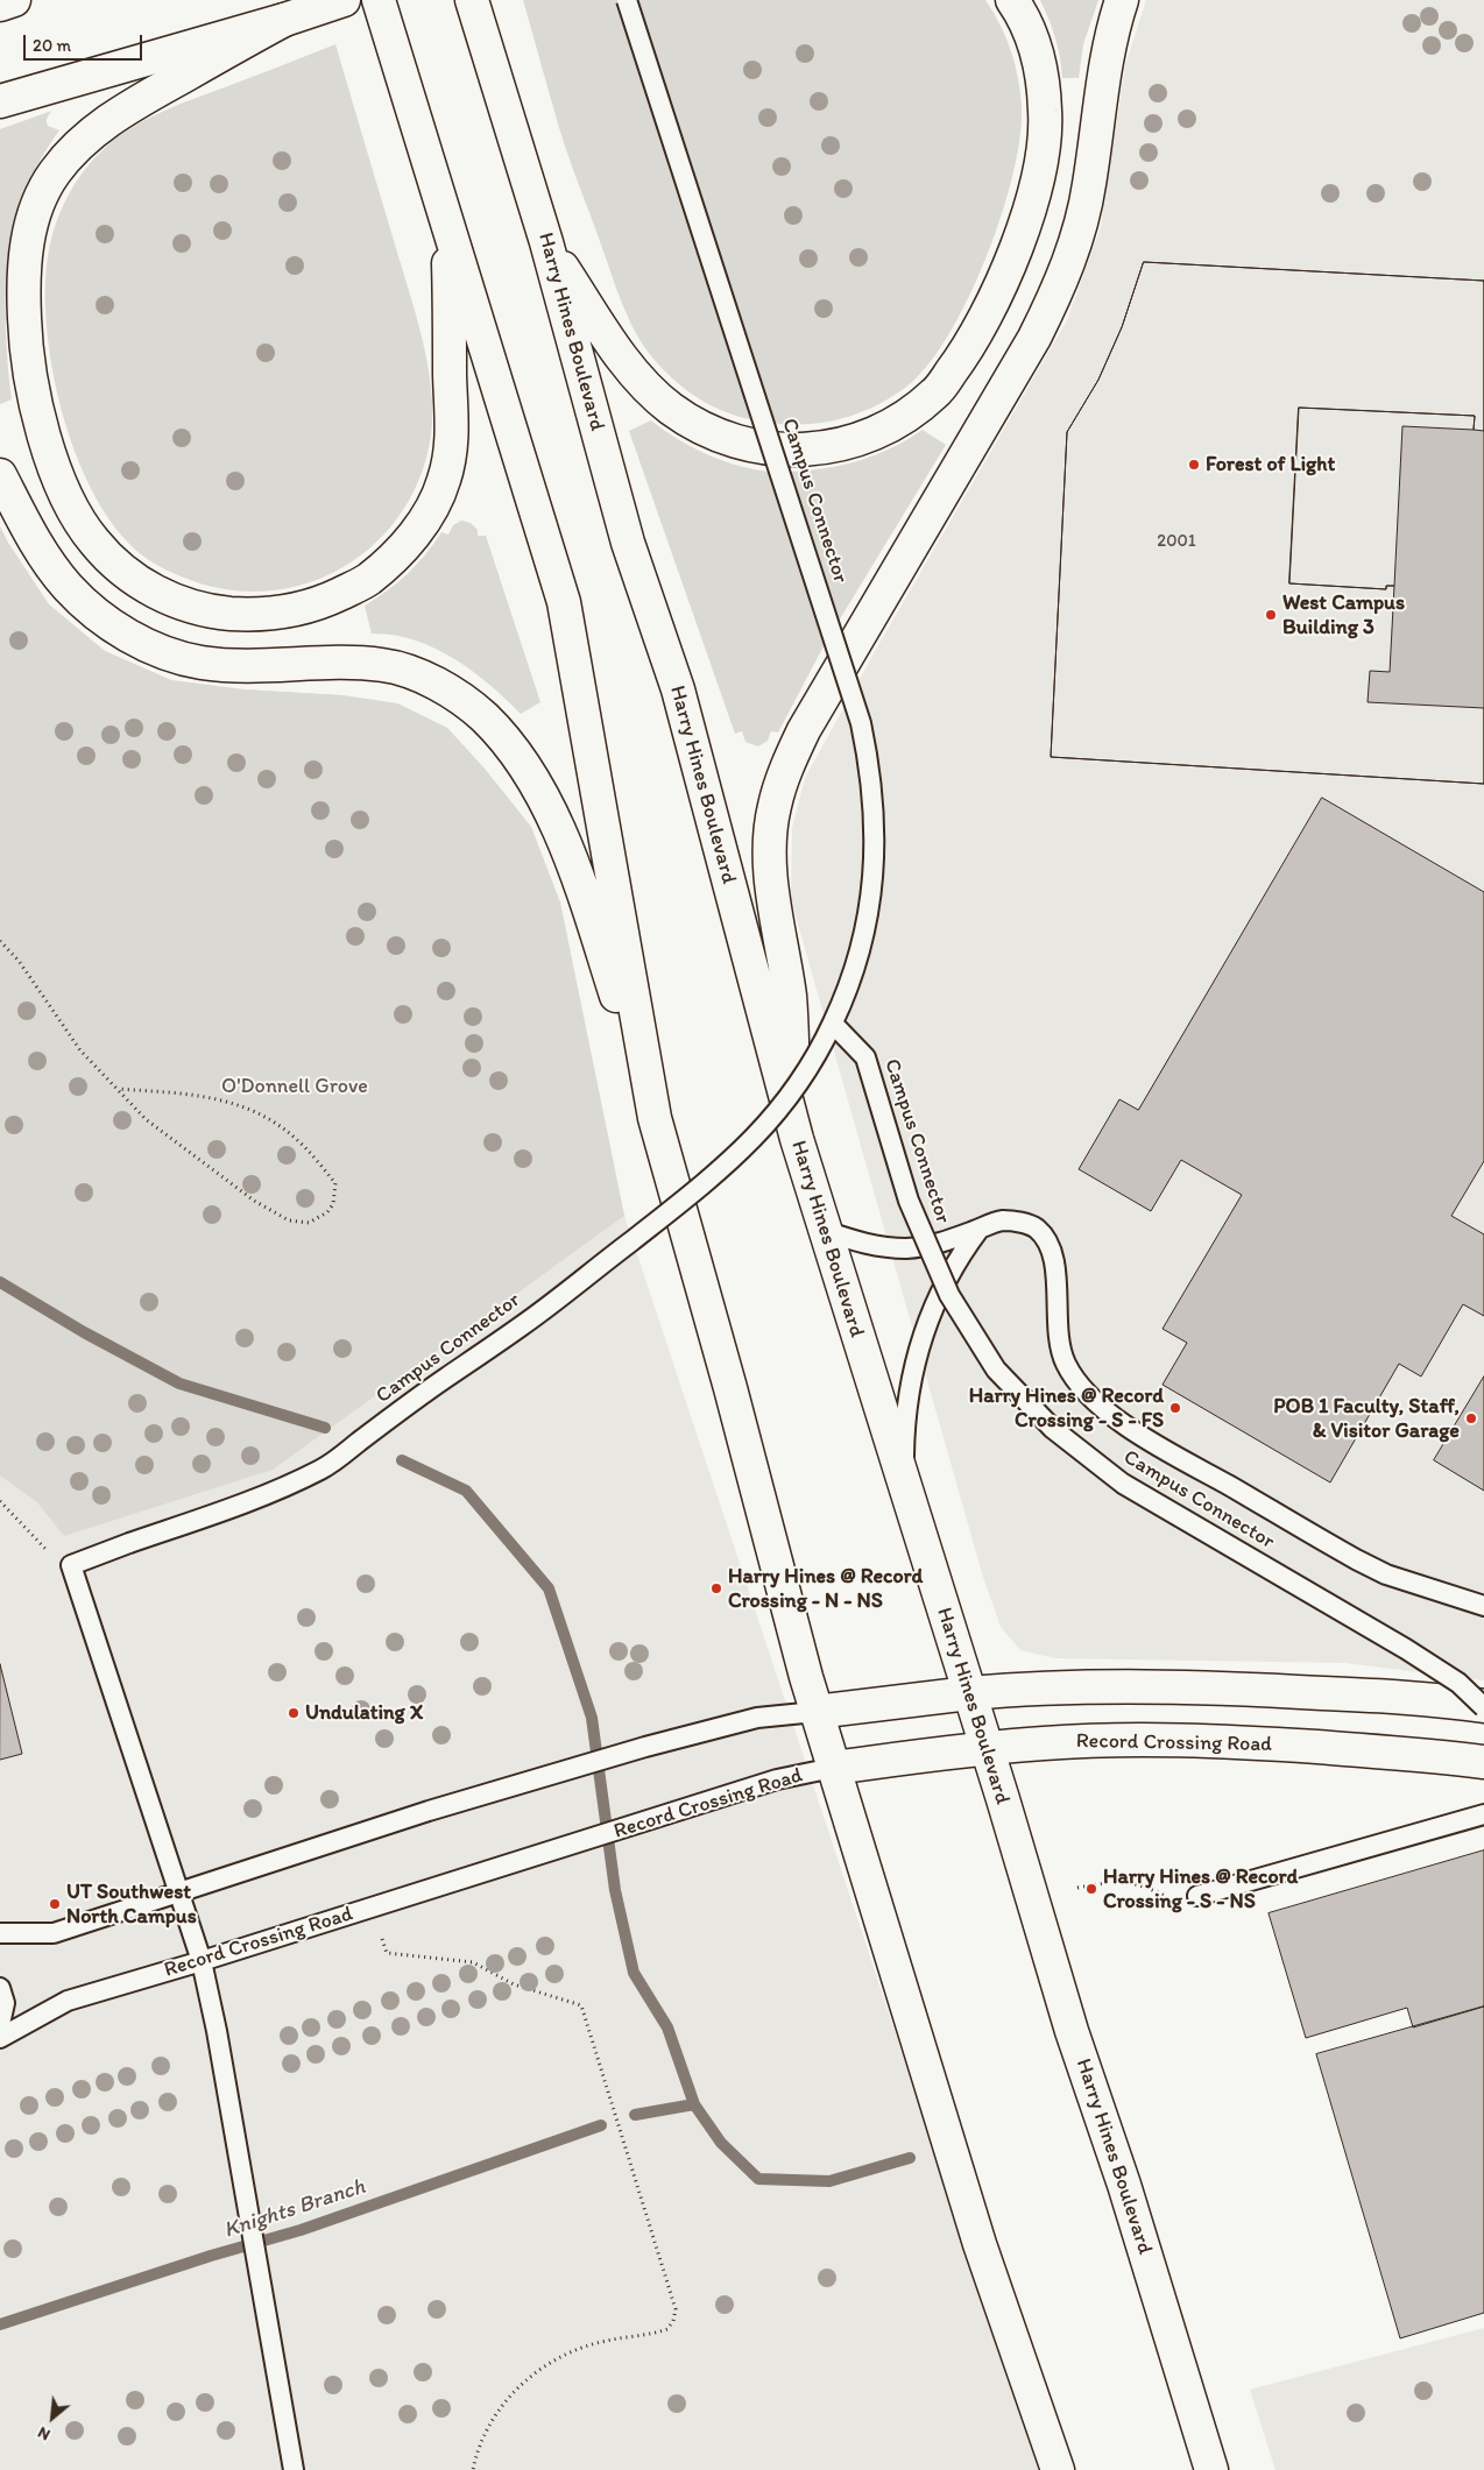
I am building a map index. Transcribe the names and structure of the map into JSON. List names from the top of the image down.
{
  "streets": {
    "main road": ["Harry Hines Boulevard", "Record Crossing Road"],
    "lane": ["Campus Connector"]
  },
  "crossings": [
    ["Harry Hines Boulevard", "Record Crossing Road"]
  ],
  "water": ["Knights Branch"],
  "parks": ["O'Donnell Grove"],
  "places": [
    "Forest of Light",
    "West Campus Building 3",
    "Harry Hines @ Record Crossing - S - FS",
    "POB 1 Faculty, Staff, & Visitor Garage",
    "Harry Hines @ Record Crossing - N - NS",
    "Undulating X",
    "Harry Hines @ Record Crossing - S - NS",
    "UT Southwest North Campus"
  ],
  "house_numbers": ["2001"],
  "scale_bar": "20 m",
  "north": "bottom left"
}
